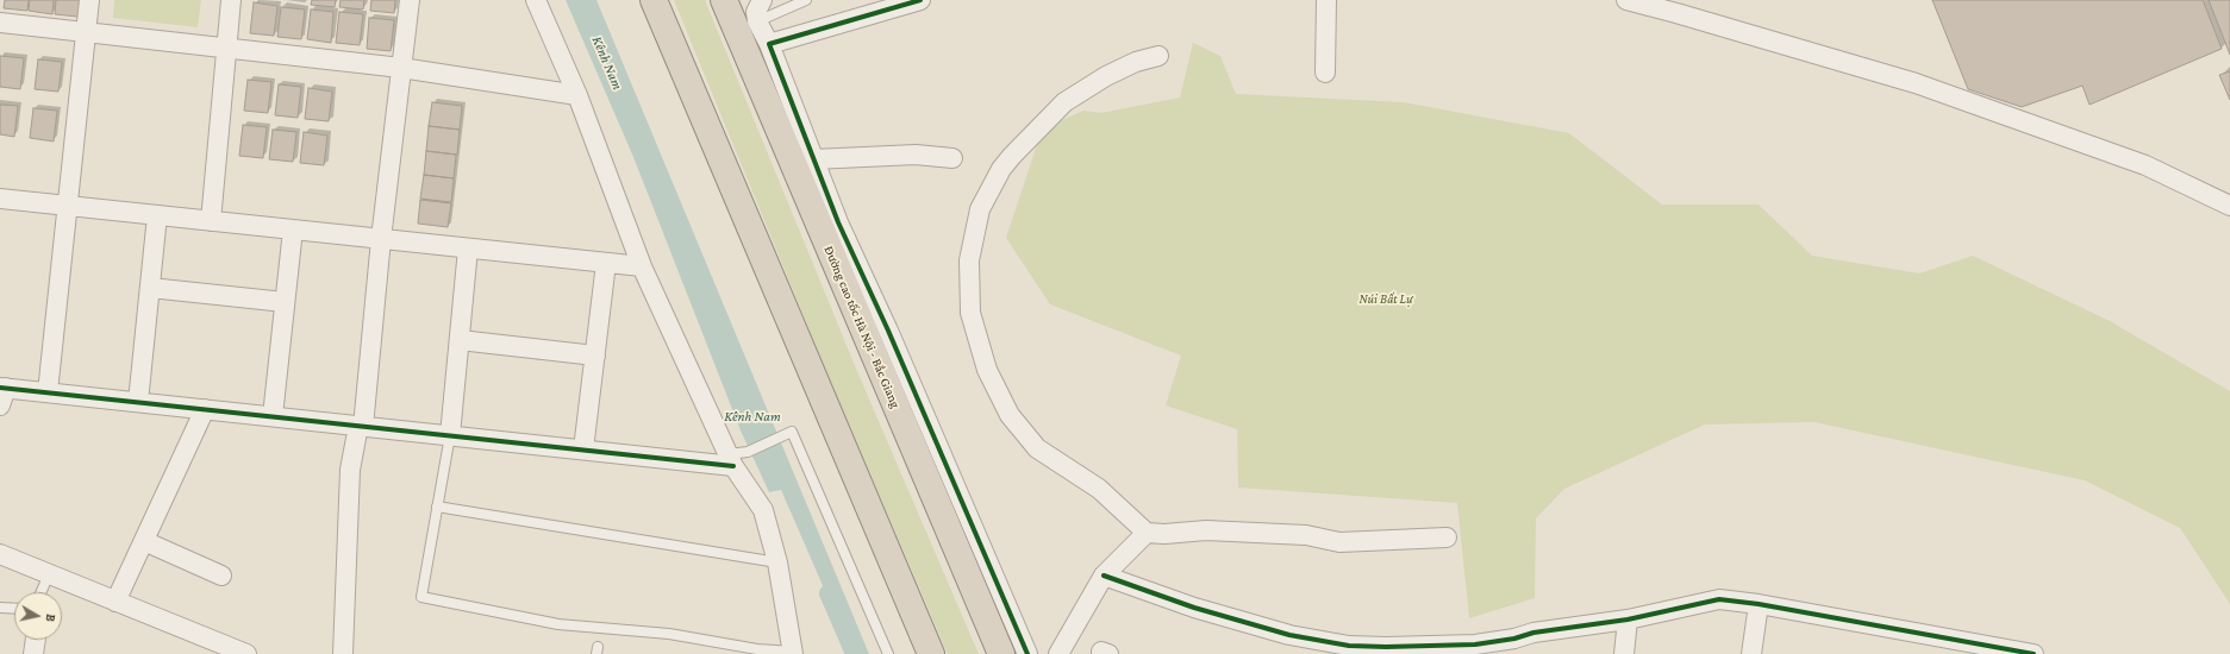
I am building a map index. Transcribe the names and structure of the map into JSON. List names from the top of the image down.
{
  "streets": {
    "highway": ["Đường cao tốc Hà Nội - Bắc Giang"]
  },
  "water": ["Kênh Nam"],
  "parks": ["Núi Bất Lự"],
  "north": "right"
}
